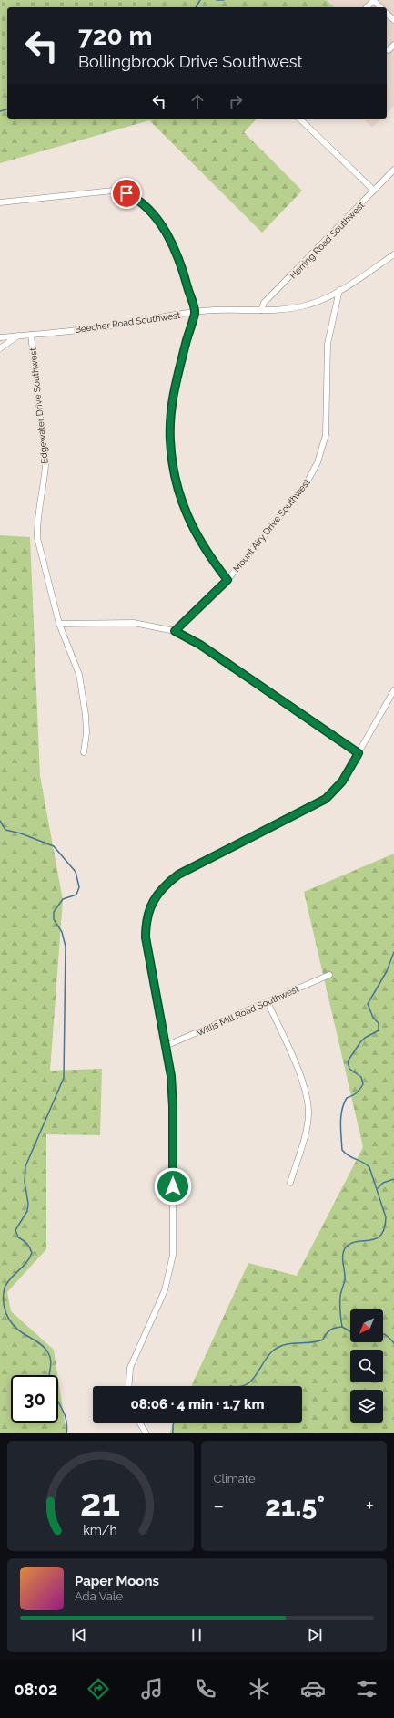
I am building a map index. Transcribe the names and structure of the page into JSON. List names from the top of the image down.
{
  "streets": {
    "street": [
      "Herring Road Southwest",
      "Beecher Road Southwest",
      "Edgewater Drive Southwest",
      "Mount Airy Drive Southwest",
      "Willis Mill Road Southwest"
    ]
  },
  "crossings": [
    ["Herring Road Southwest", "Beecher Road Southwest"],
    ["Beecher Road Southwest", "Edgewater Drive Southwest"],
    ["Beecher Road Southwest", "Mount Airy Drive Southwest"]
  ],
  "north": "bottom left",
  "page": {
    "turn": ["720 m", "Bollingbrook Drive Southwest"],
    "limit": "30",
    "trip": "08:06 · 4 min · 1.7 km",
    "tile": "Climate",
    "heat": ["−", "21.5°", "+"],
    "song": ["Paper Moons", "Ada Vale"],
    "tabs": "08:02",
    "gauge": ["21", "km/h"]
  }
}
